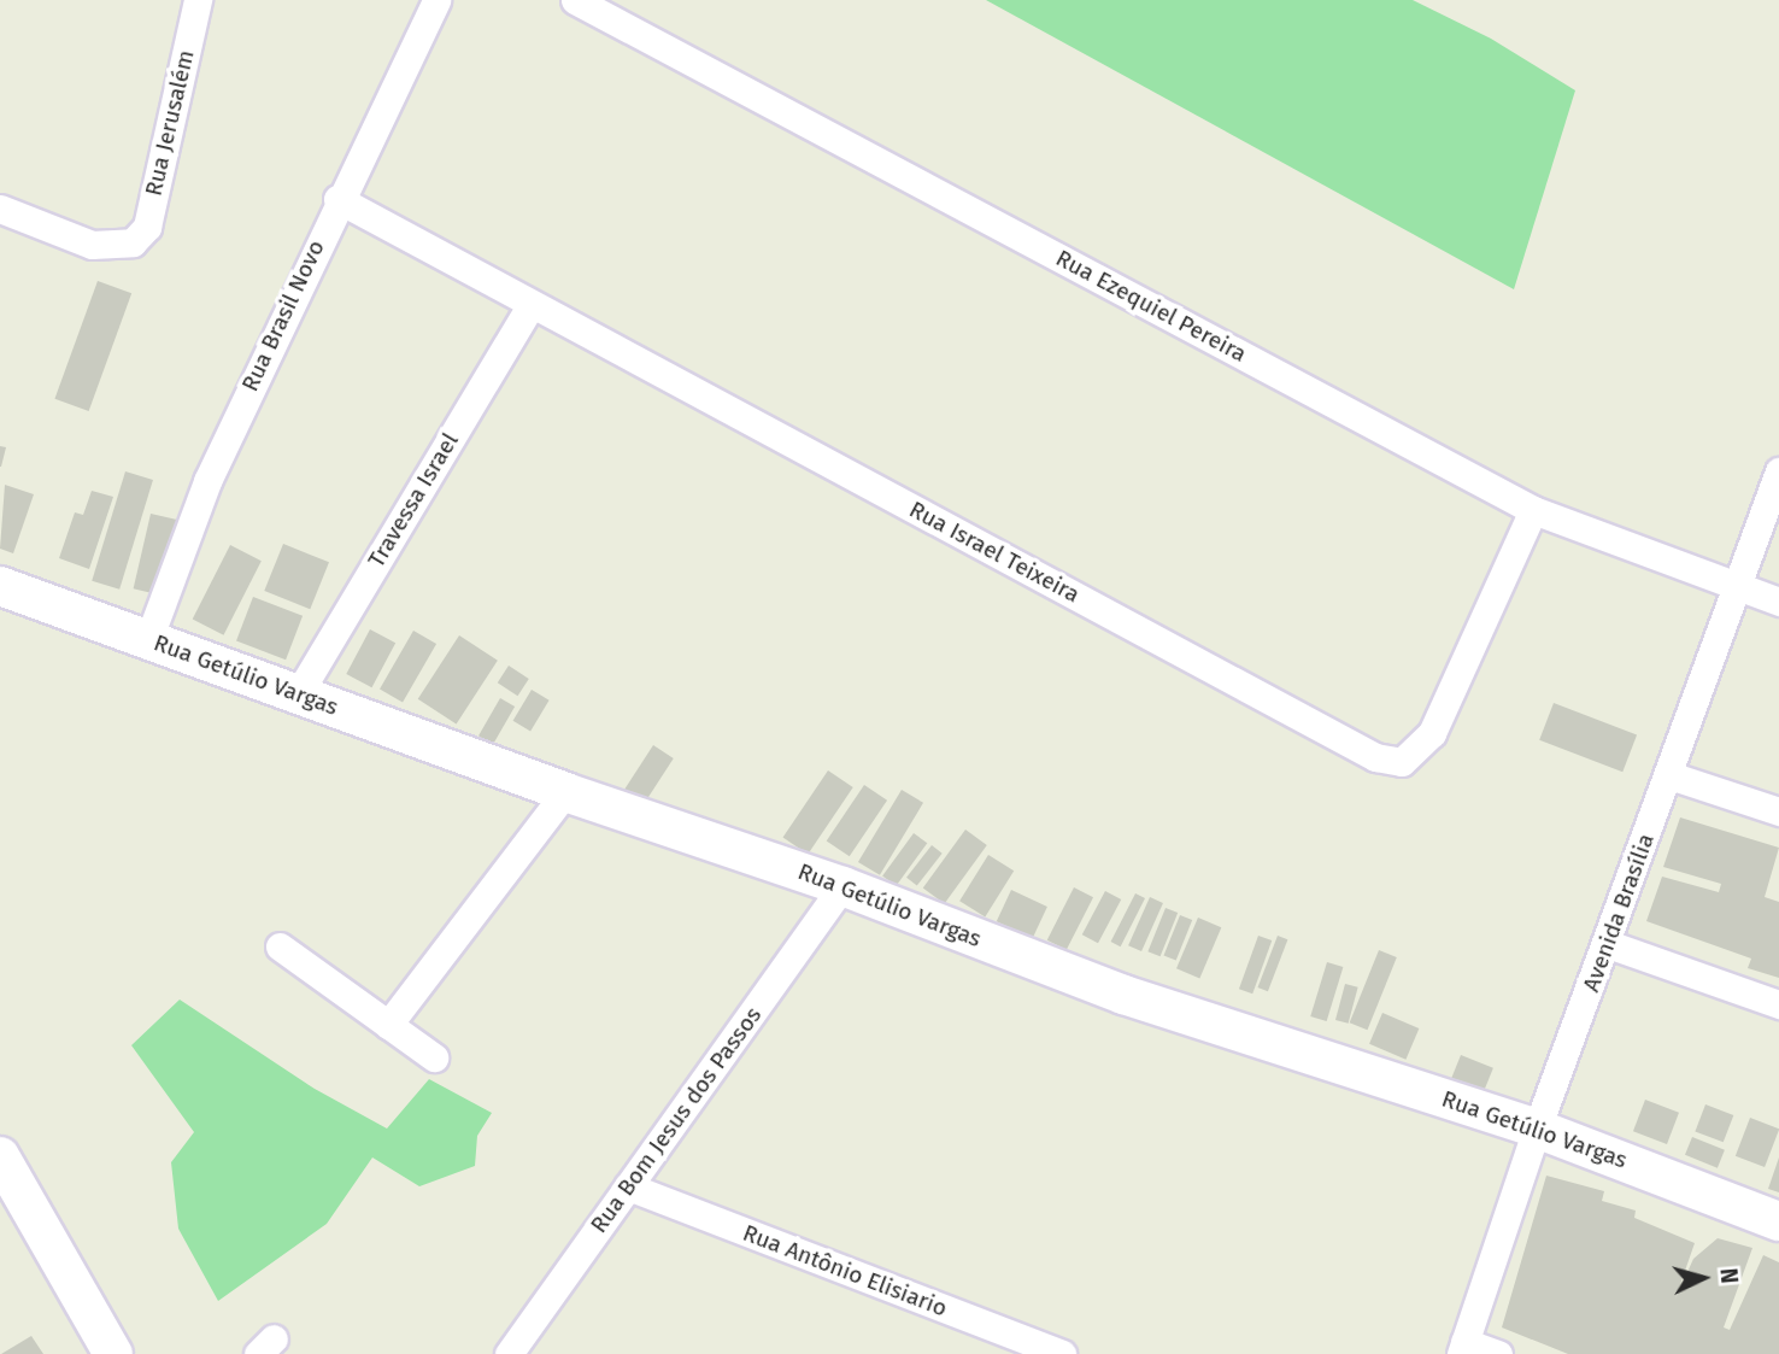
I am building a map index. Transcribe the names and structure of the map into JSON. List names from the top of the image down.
{
  "streets": {
    "street": [
      "Rua Jerusalém",
      "Rua Ezequiel Pereira",
      "Rua Brasil Novo",
      "Travessa Israel",
      "Rua Israel Teixeira",
      "Rua Getúlio Vargas",
      "Avenida Brasília",
      "Rua Bom Jesus dos Passos",
      "Rua Antônio Elisiario"
    ]
  },
  "crossings": [
    ["Rua Ezequiel Pereira", "Rua Israel Teixeira"],
    ["Rua Ezequiel Pereira", "Avenida Brasília"],
    ["Rua Brasil Novo", "Rua Israel Teixeira"],
    ["Rua Brasil Novo", "Rua Getúlio Vargas"],
    ["Travessa Israel", "Rua Israel Teixeira"],
    ["Travessa Israel", "Rua Getúlio Vargas"],
    ["Rua Getúlio Vargas", "Avenida Brasília"],
    ["Rua Getúlio Vargas", "Rua Bom Jesus dos Passos"],
    ["Rua Bom Jesus dos Passos", "Rua Antônio Elisiario"]
  ],
  "north": "right"
}
